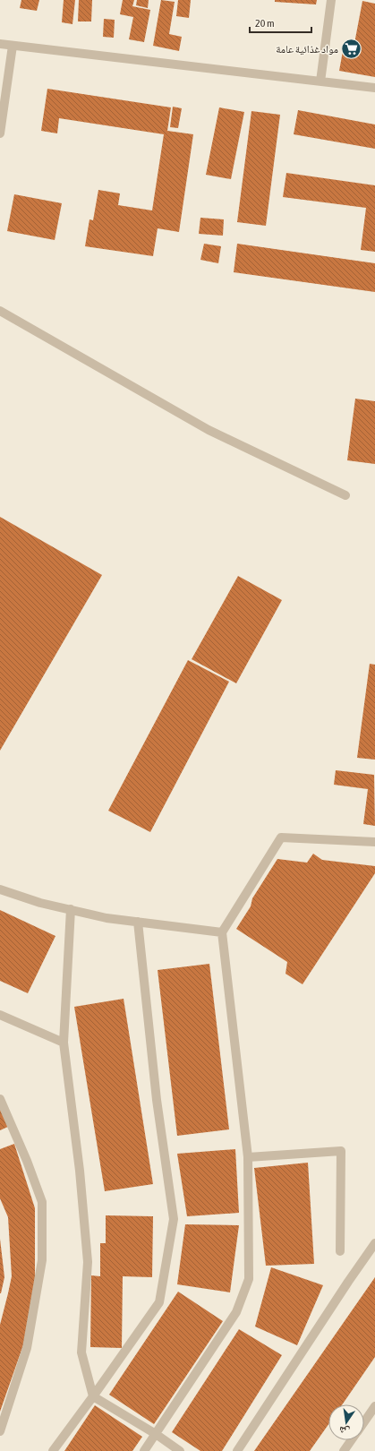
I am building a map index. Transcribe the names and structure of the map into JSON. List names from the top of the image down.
{
  "places": {
    "supermarket": ["مواد غذائية عامة"]
  },
  "scale_bar": "20 m",
  "north": "bottom"
}
